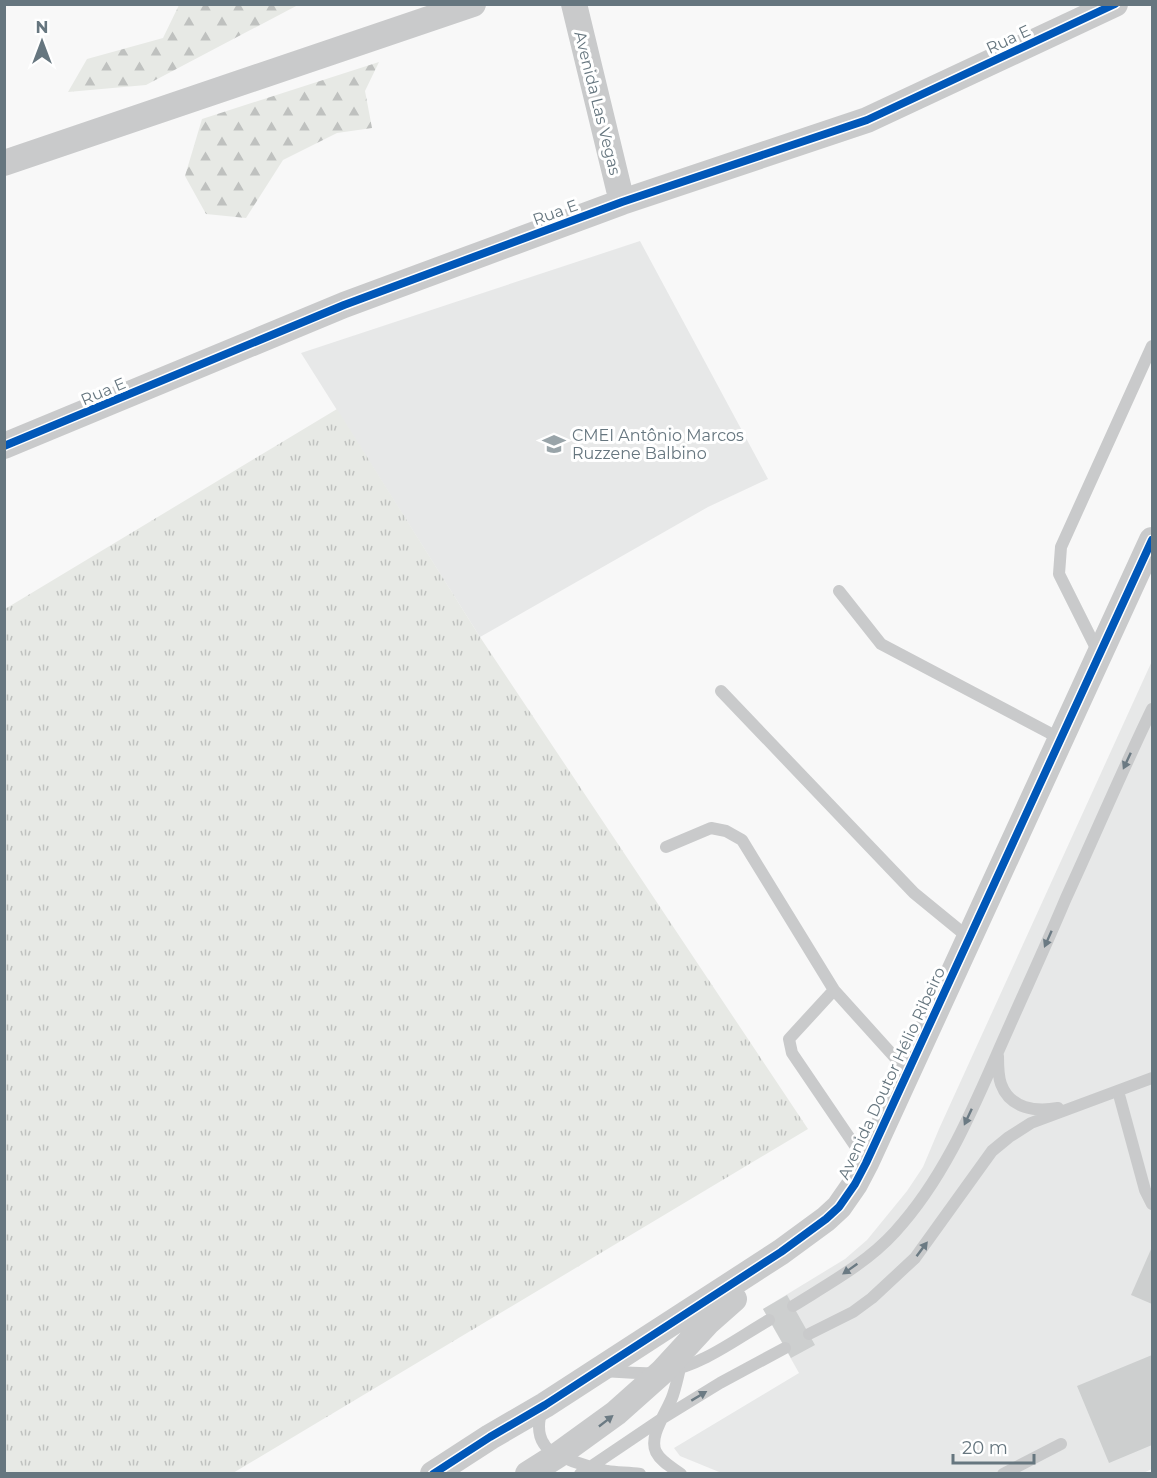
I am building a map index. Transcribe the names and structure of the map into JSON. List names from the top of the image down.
{
  "streets": {
    "street": ["Rua E", "Avenida Las Vegas", "Avenida Doutor Hélio Ribeiro"]
  },
  "crossings": [
    ["Rua E", "Avenida Las Vegas"]
  ],
  "places": {
    "school or university": ["CMEI Antônio Marcos Ruzzene Balbino"]
  },
  "scale_bar": "20 m",
  "north": "top"
}
